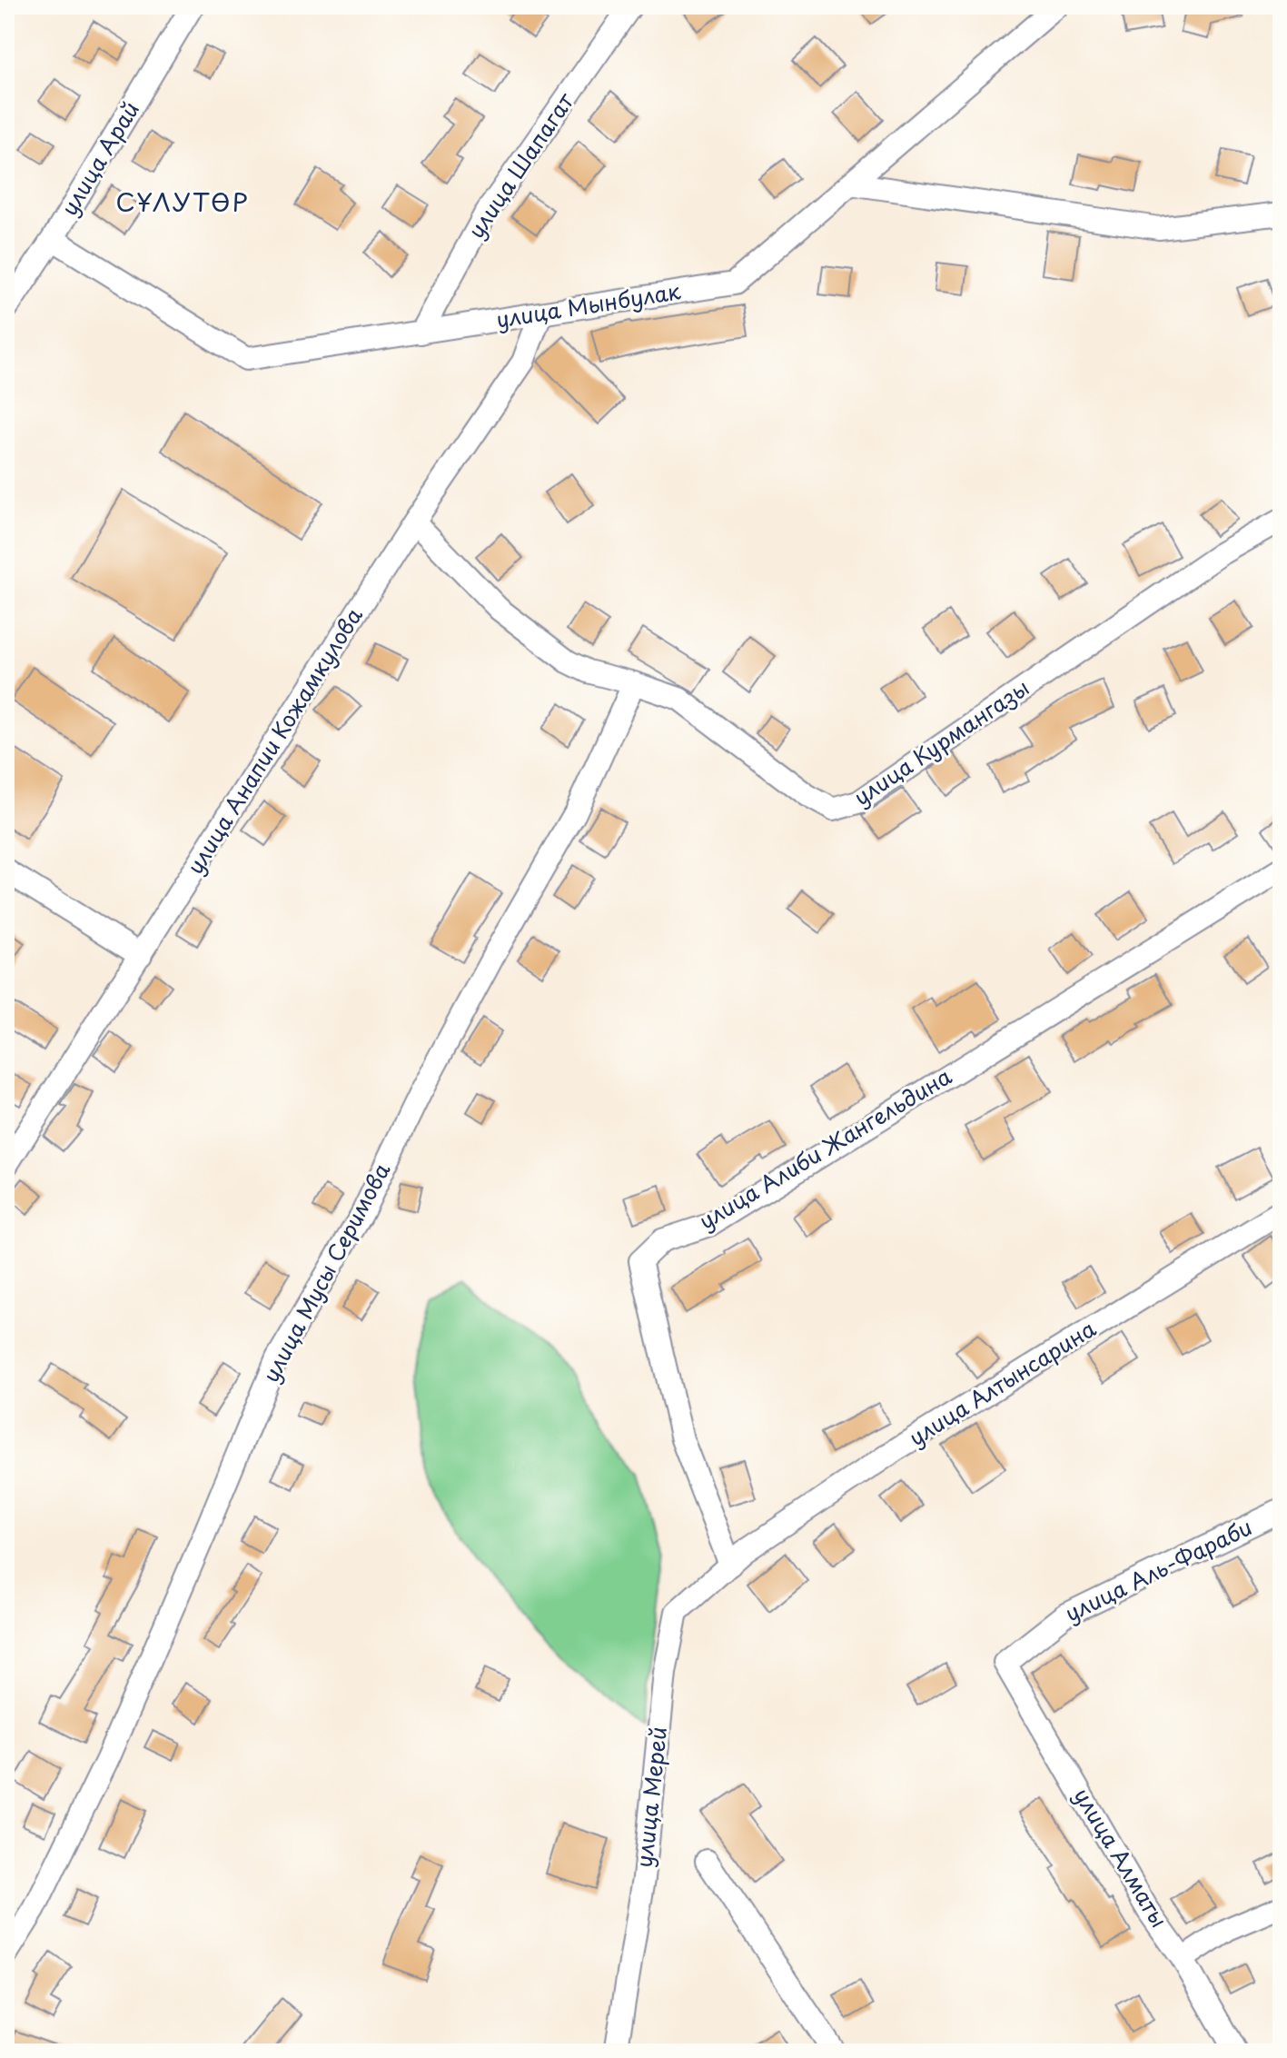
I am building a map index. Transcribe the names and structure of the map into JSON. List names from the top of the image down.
{
  "streets": {
    "street": [
      "улица Арай",
      "улица Шапагат",
      "улица Мынбулак",
      "улица Анапии Кожамкулова",
      "улица Курмангазы",
      "улица Алиби Жангельдина",
      "улица Мусы Серимова",
      "улица Алтынсарина",
      "улица Аль-Фараби",
      "улица Мерей",
      "улица Алматы"
    ]
  },
  "crossings": [
    ["улица Арай", "улица Мынбулак"],
    ["улица Шапагат", "улица Мынбулак"],
    ["улица Мынбулак", "улица Анапии Кожамкулова"],
    ["улица Курмангазы", "улица Мусы Серимова"],
    ["улица Алиби Жангельдина", "улица Алтынсарина"],
    ["улица Алиби Жангельдина", "улица Мерей"],
    ["улица Алтынсарина", "улица Мерей"],
    ["улица Аль-Фараби", "улица Алматы"]
  ],
  "districts": ["СҰЛУТӨР"]
}
